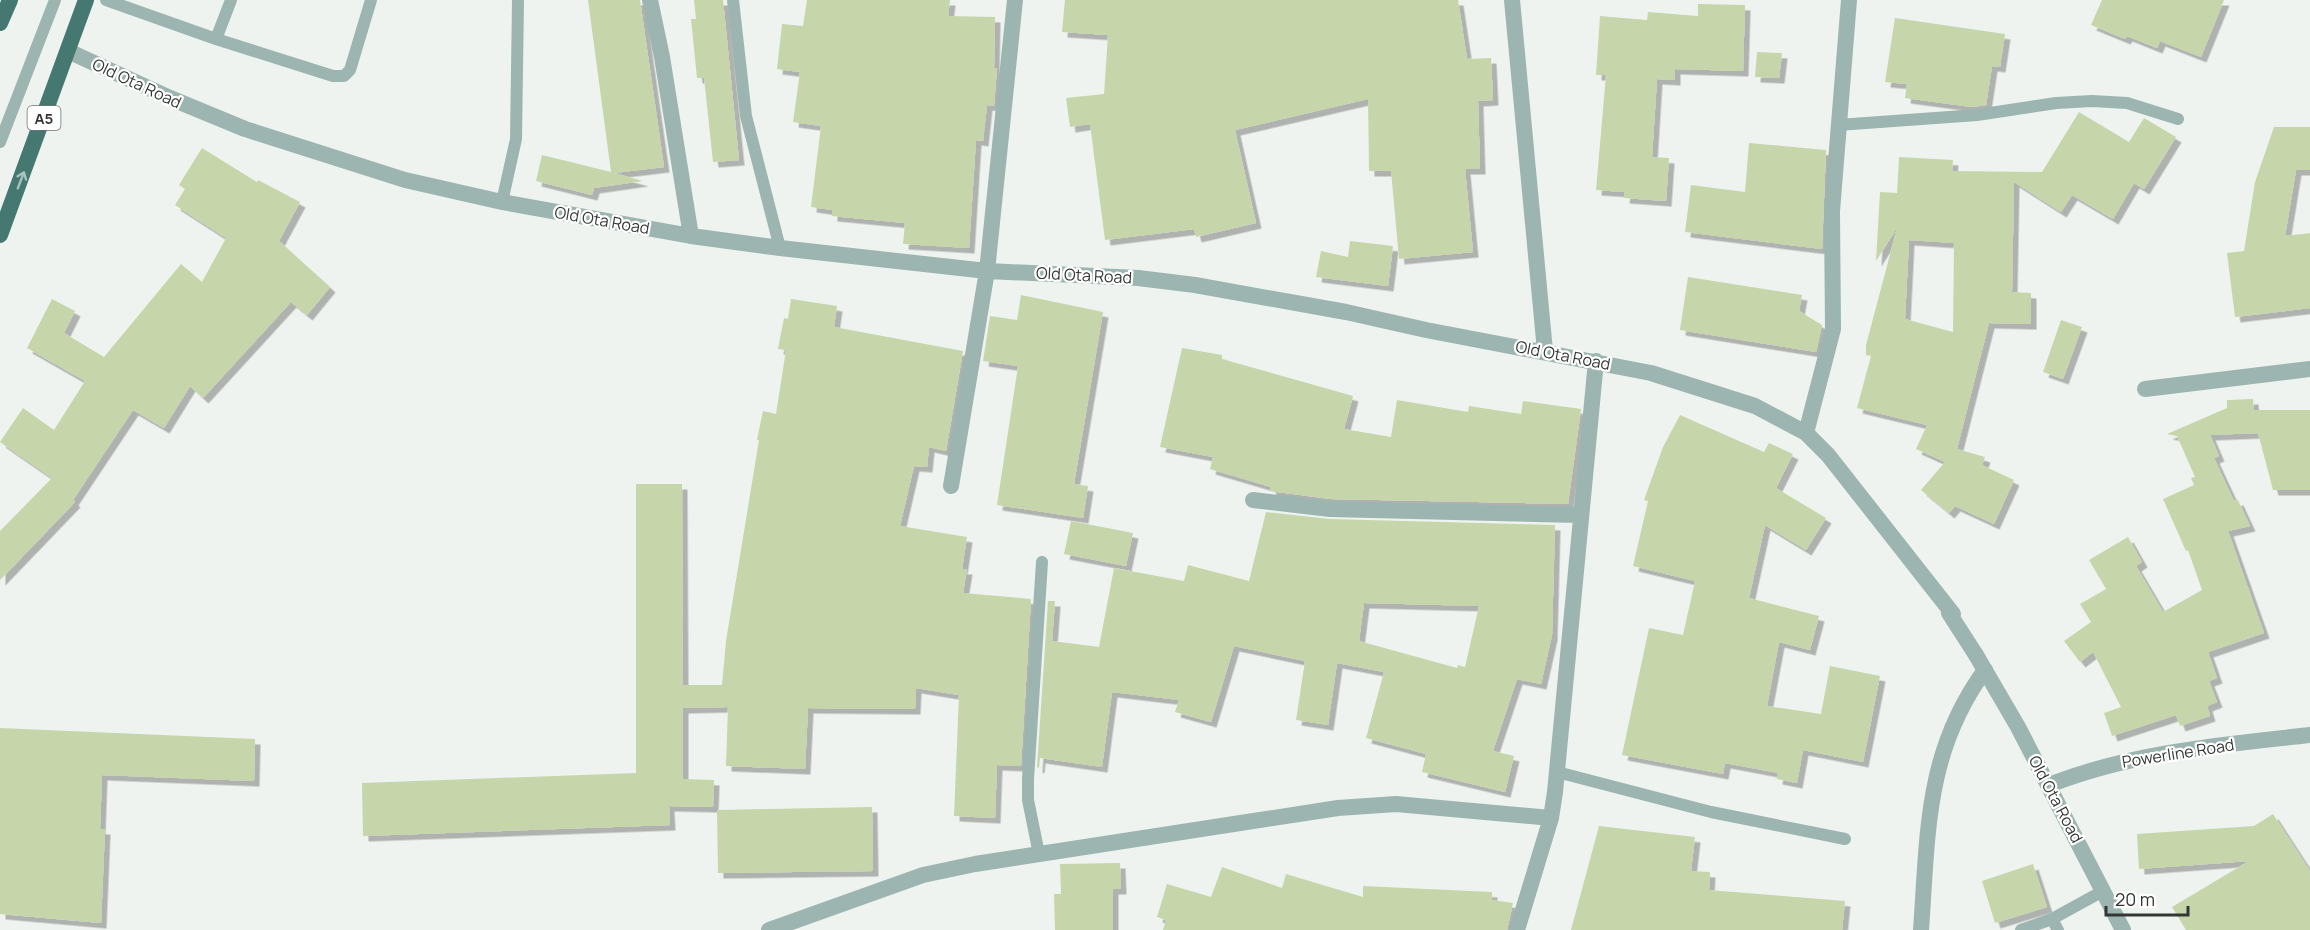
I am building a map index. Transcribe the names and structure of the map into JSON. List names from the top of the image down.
{
  "streets": {
    "highway": ["A5"],
    "street": ["Old Ota Road", "Powerline Road"]
  },
  "crossings": [
    ["Old Ota Road", "A5"],
    ["Old Ota Road", "Powerline Road"]
  ],
  "scale_bar": "20 m"
}
